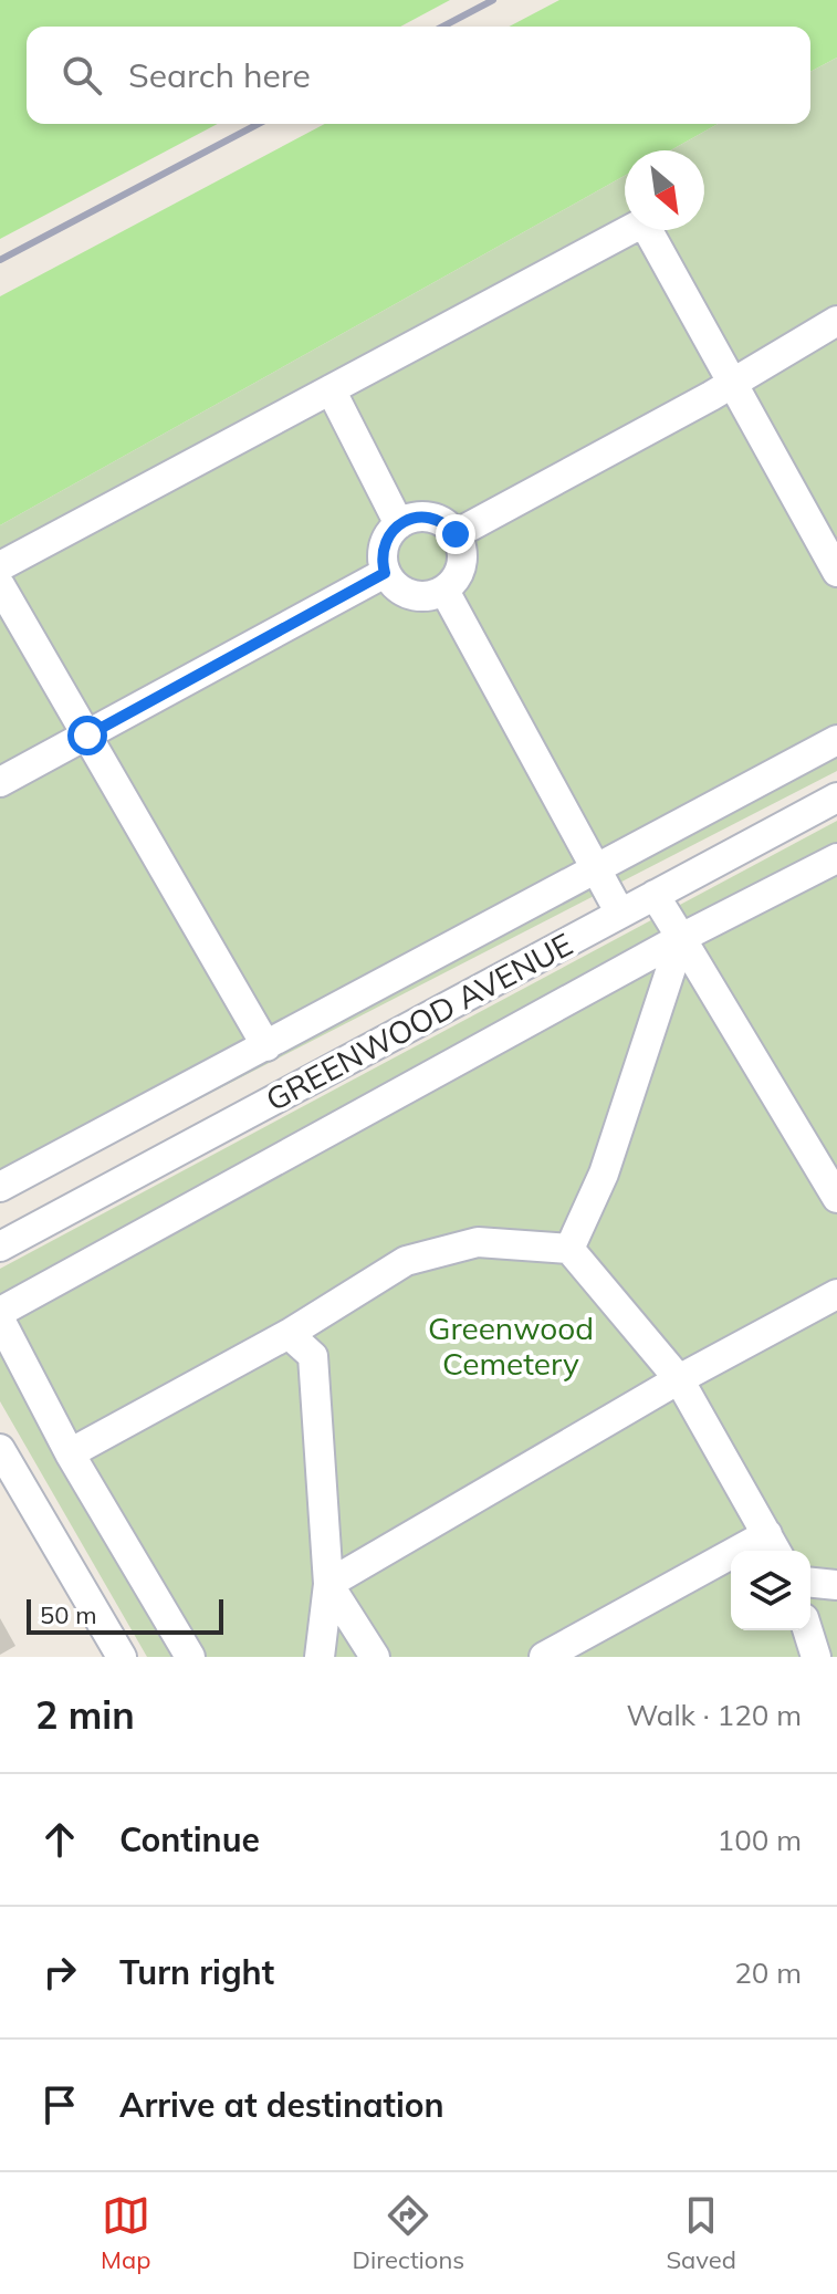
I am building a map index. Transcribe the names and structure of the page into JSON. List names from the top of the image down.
{
  "streets": {
    "street": ["GREENWOOD AVENUE"]
  },
  "parks": ["Greenwood Cemetery"],
  "scale_bar": "50 m",
  "north": "bottom right",
  "page": {
    "search": "Search here",
    "scale": "50 m",
    "heading": ["2 min", "Walk · 120 m"],
    "list": [
      ["Continue", "100 m"],
      ["Turn right", "20 m"],
      "Arrive at destination"
    ],
    "nav": ["Map", "Directions", "Saved"]
  }
}
